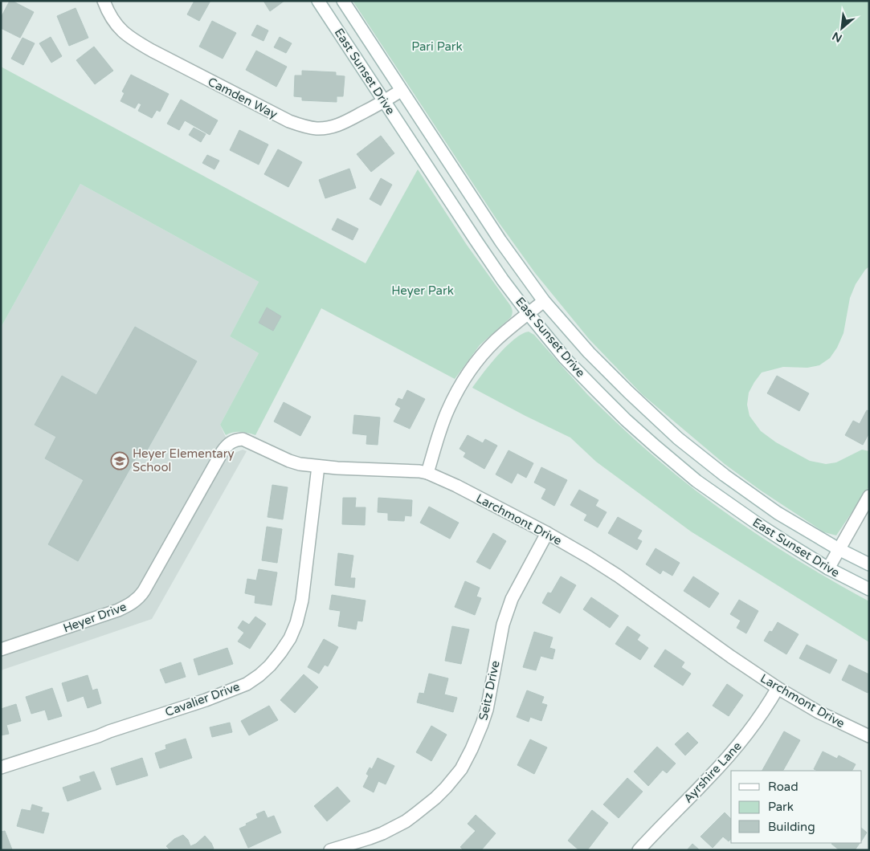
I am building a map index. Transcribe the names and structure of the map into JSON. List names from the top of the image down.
{
  "streets": {
    "street": [
      "East Sunset Drive",
      "Camden Way",
      "Larchmont Drive",
      "Heyer Drive",
      "Seitz Drive",
      "Cavalier Drive",
      "Ayrshire Lane"
    ]
  },
  "crossings": [
    ["East Sunset Drive", "Camden Way"],
    ["Larchmont Drive", "Heyer Drive"],
    ["Larchmont Drive", "Seitz Drive"],
    ["Larchmont Drive", "Cavalier Drive"],
    ["Larchmont Drive", "Ayrshire Lane"]
  ],
  "parks": ["Pari Park", "Heyer Park"],
  "places": {
    "school or university": ["Heyer Elementary School"]
  },
  "legend": ["Road", "Park", "Building"],
  "north": "bottom left"
}
